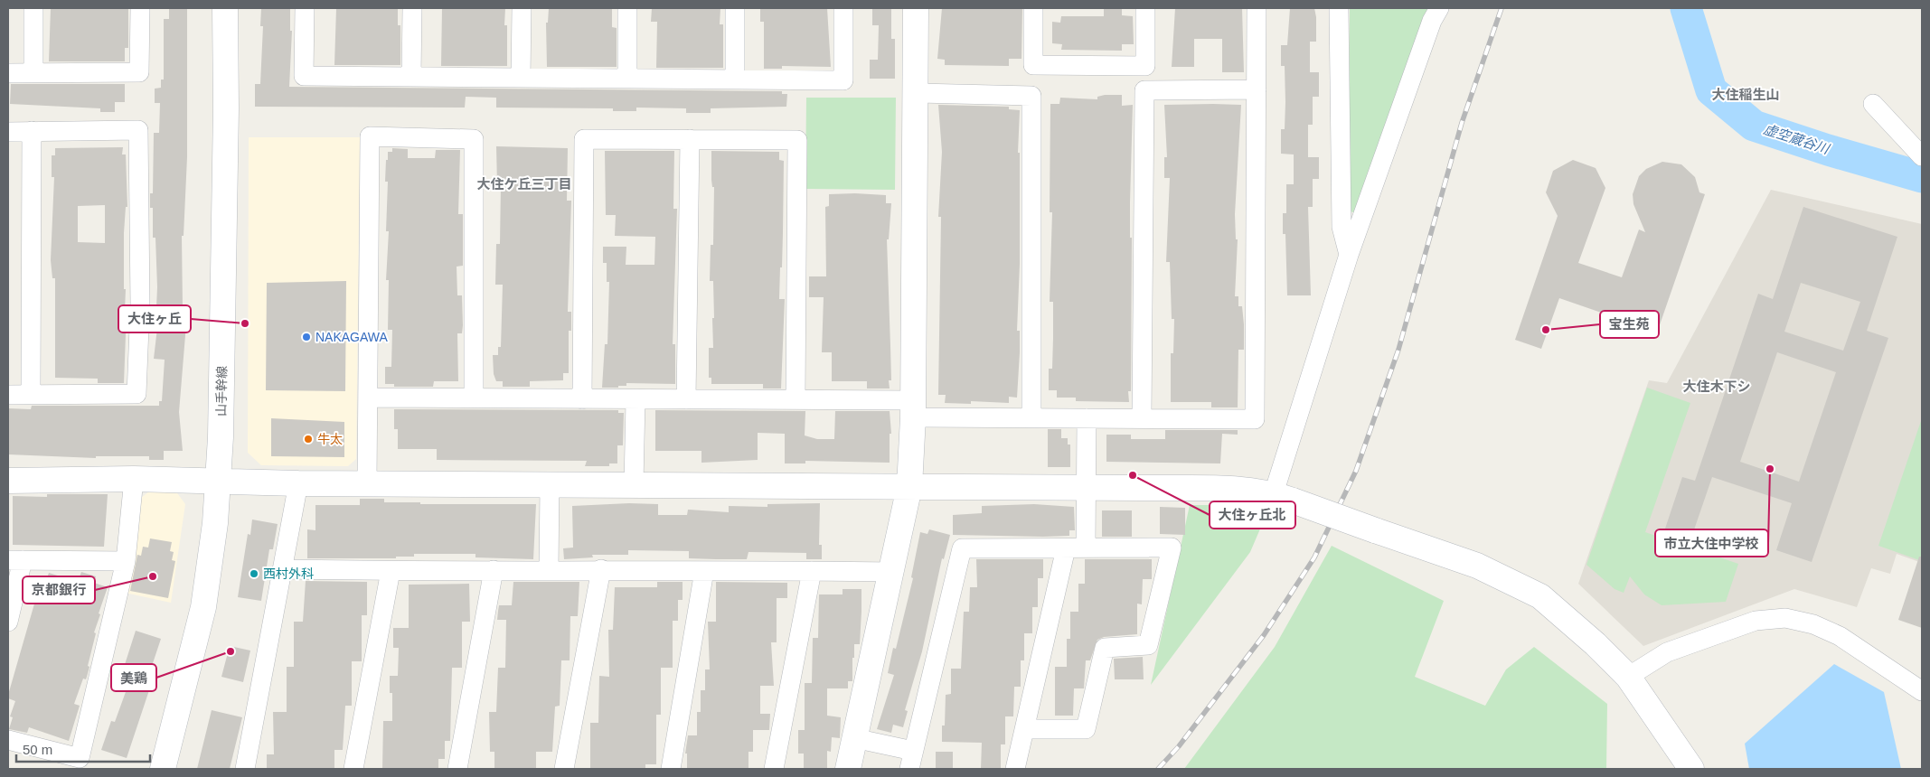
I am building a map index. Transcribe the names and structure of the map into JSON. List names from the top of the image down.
{
  "streets": {
    "street": ["山手幹線"]
  },
  "districts": ["大住稲生山", "大住ケ丘三丁目", "大住木下シ"],
  "water": ["虚空蔵谷川"],
  "places": [
    "大住ヶ丘",
    "宝生苑",
    "NAKAGAWA",
    "牛太",
    "市立大住中学校",
    "大住ヶ丘北",
    "西村外科",
    "京都銀行",
    "美鶏"
  ],
  "scale_bar": "50 m"
}
